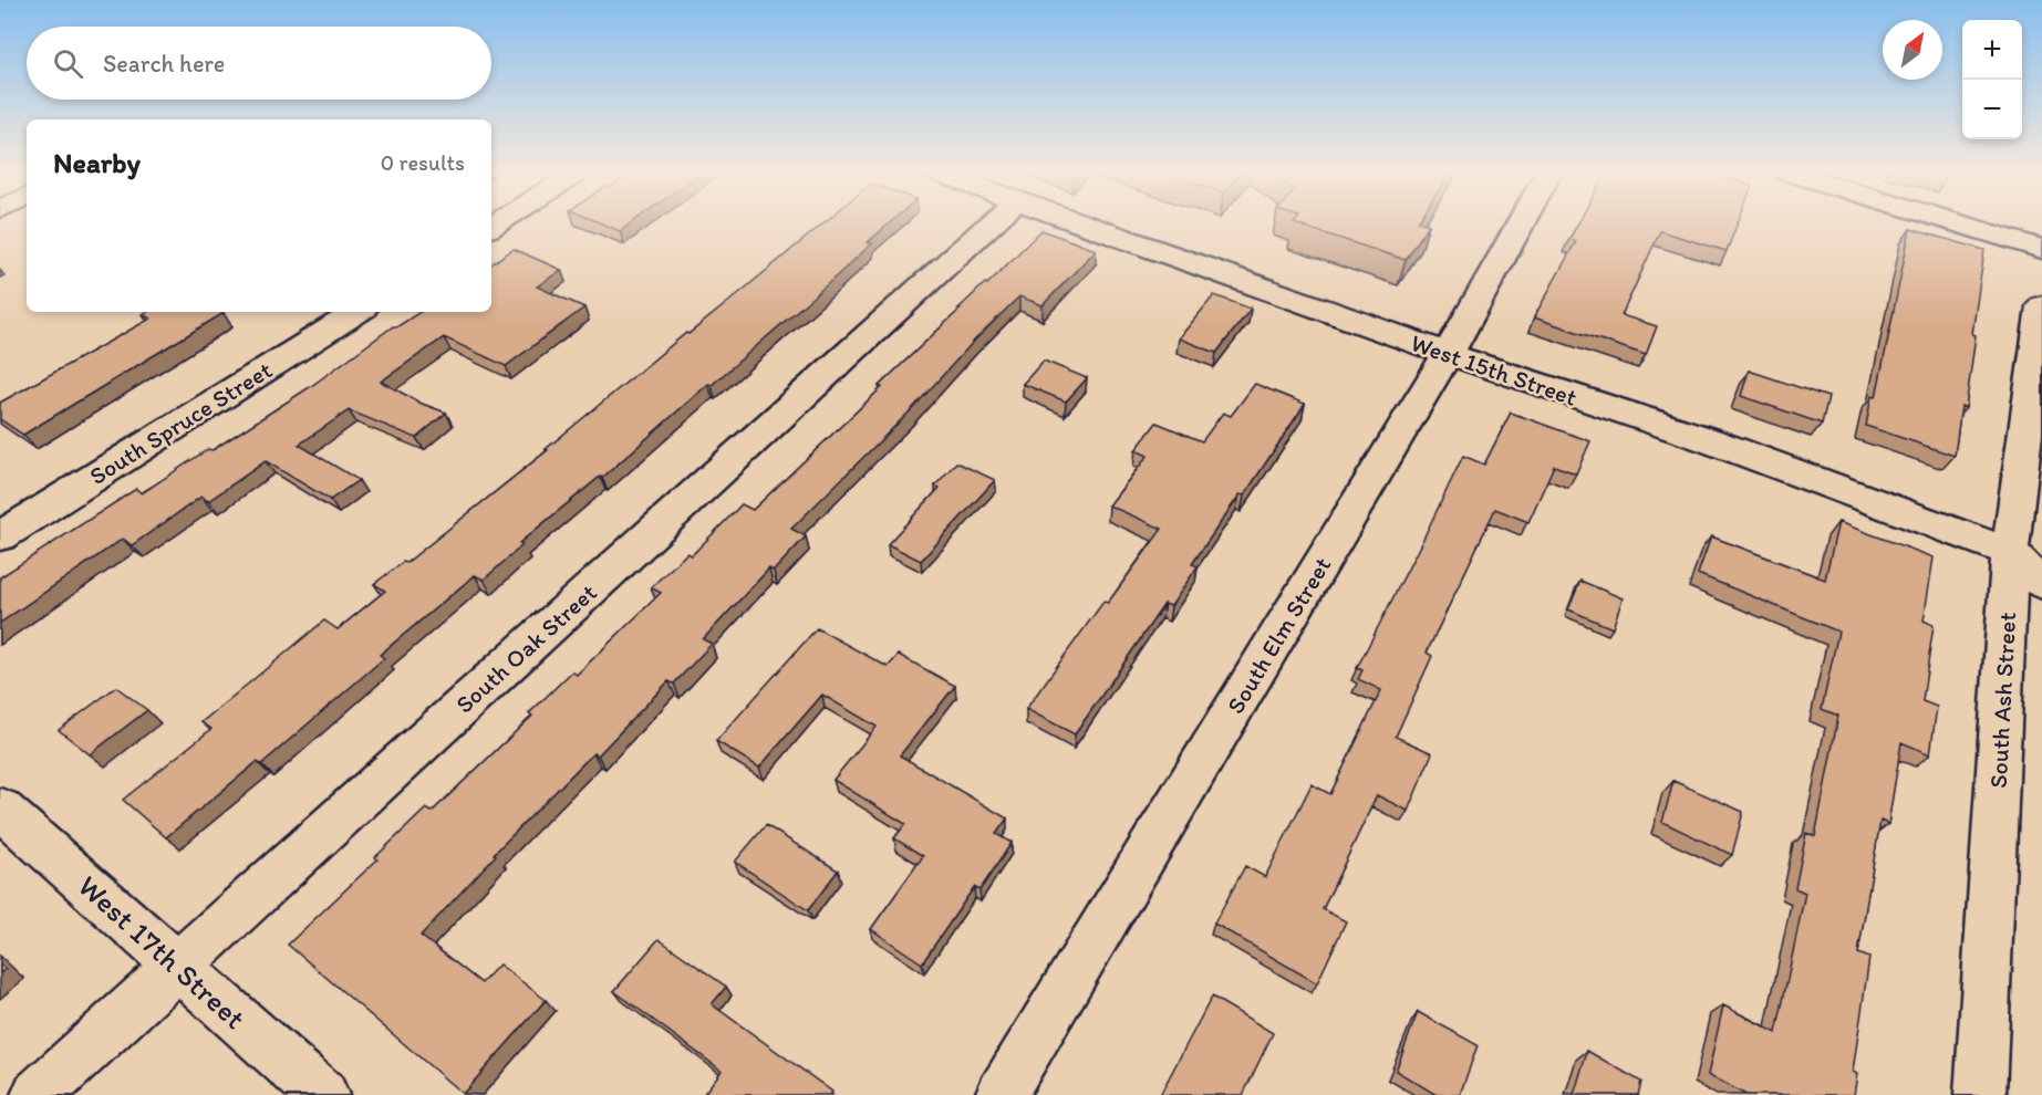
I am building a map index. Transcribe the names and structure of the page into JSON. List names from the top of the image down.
{
  "streets": {
    "street": [
      "West 15th Street",
      "South Spruce Street",
      "South Elm Street",
      "South Oak Street",
      "South Ash Street",
      "West 17th Street"
    ]
  },
  "crossings": [
    ["West 15th Street", "South Elm Street"],
    ["West 15th Street", "South Ash Street"],
    ["South Oak Street", "West 17th Street"]
  ],
  "north": "top right",
  "page": {
    "map_buttons": ["+", "−"],
    "search": "Search here",
    "heading": ["Nearby", "0 results"]
  }
}
